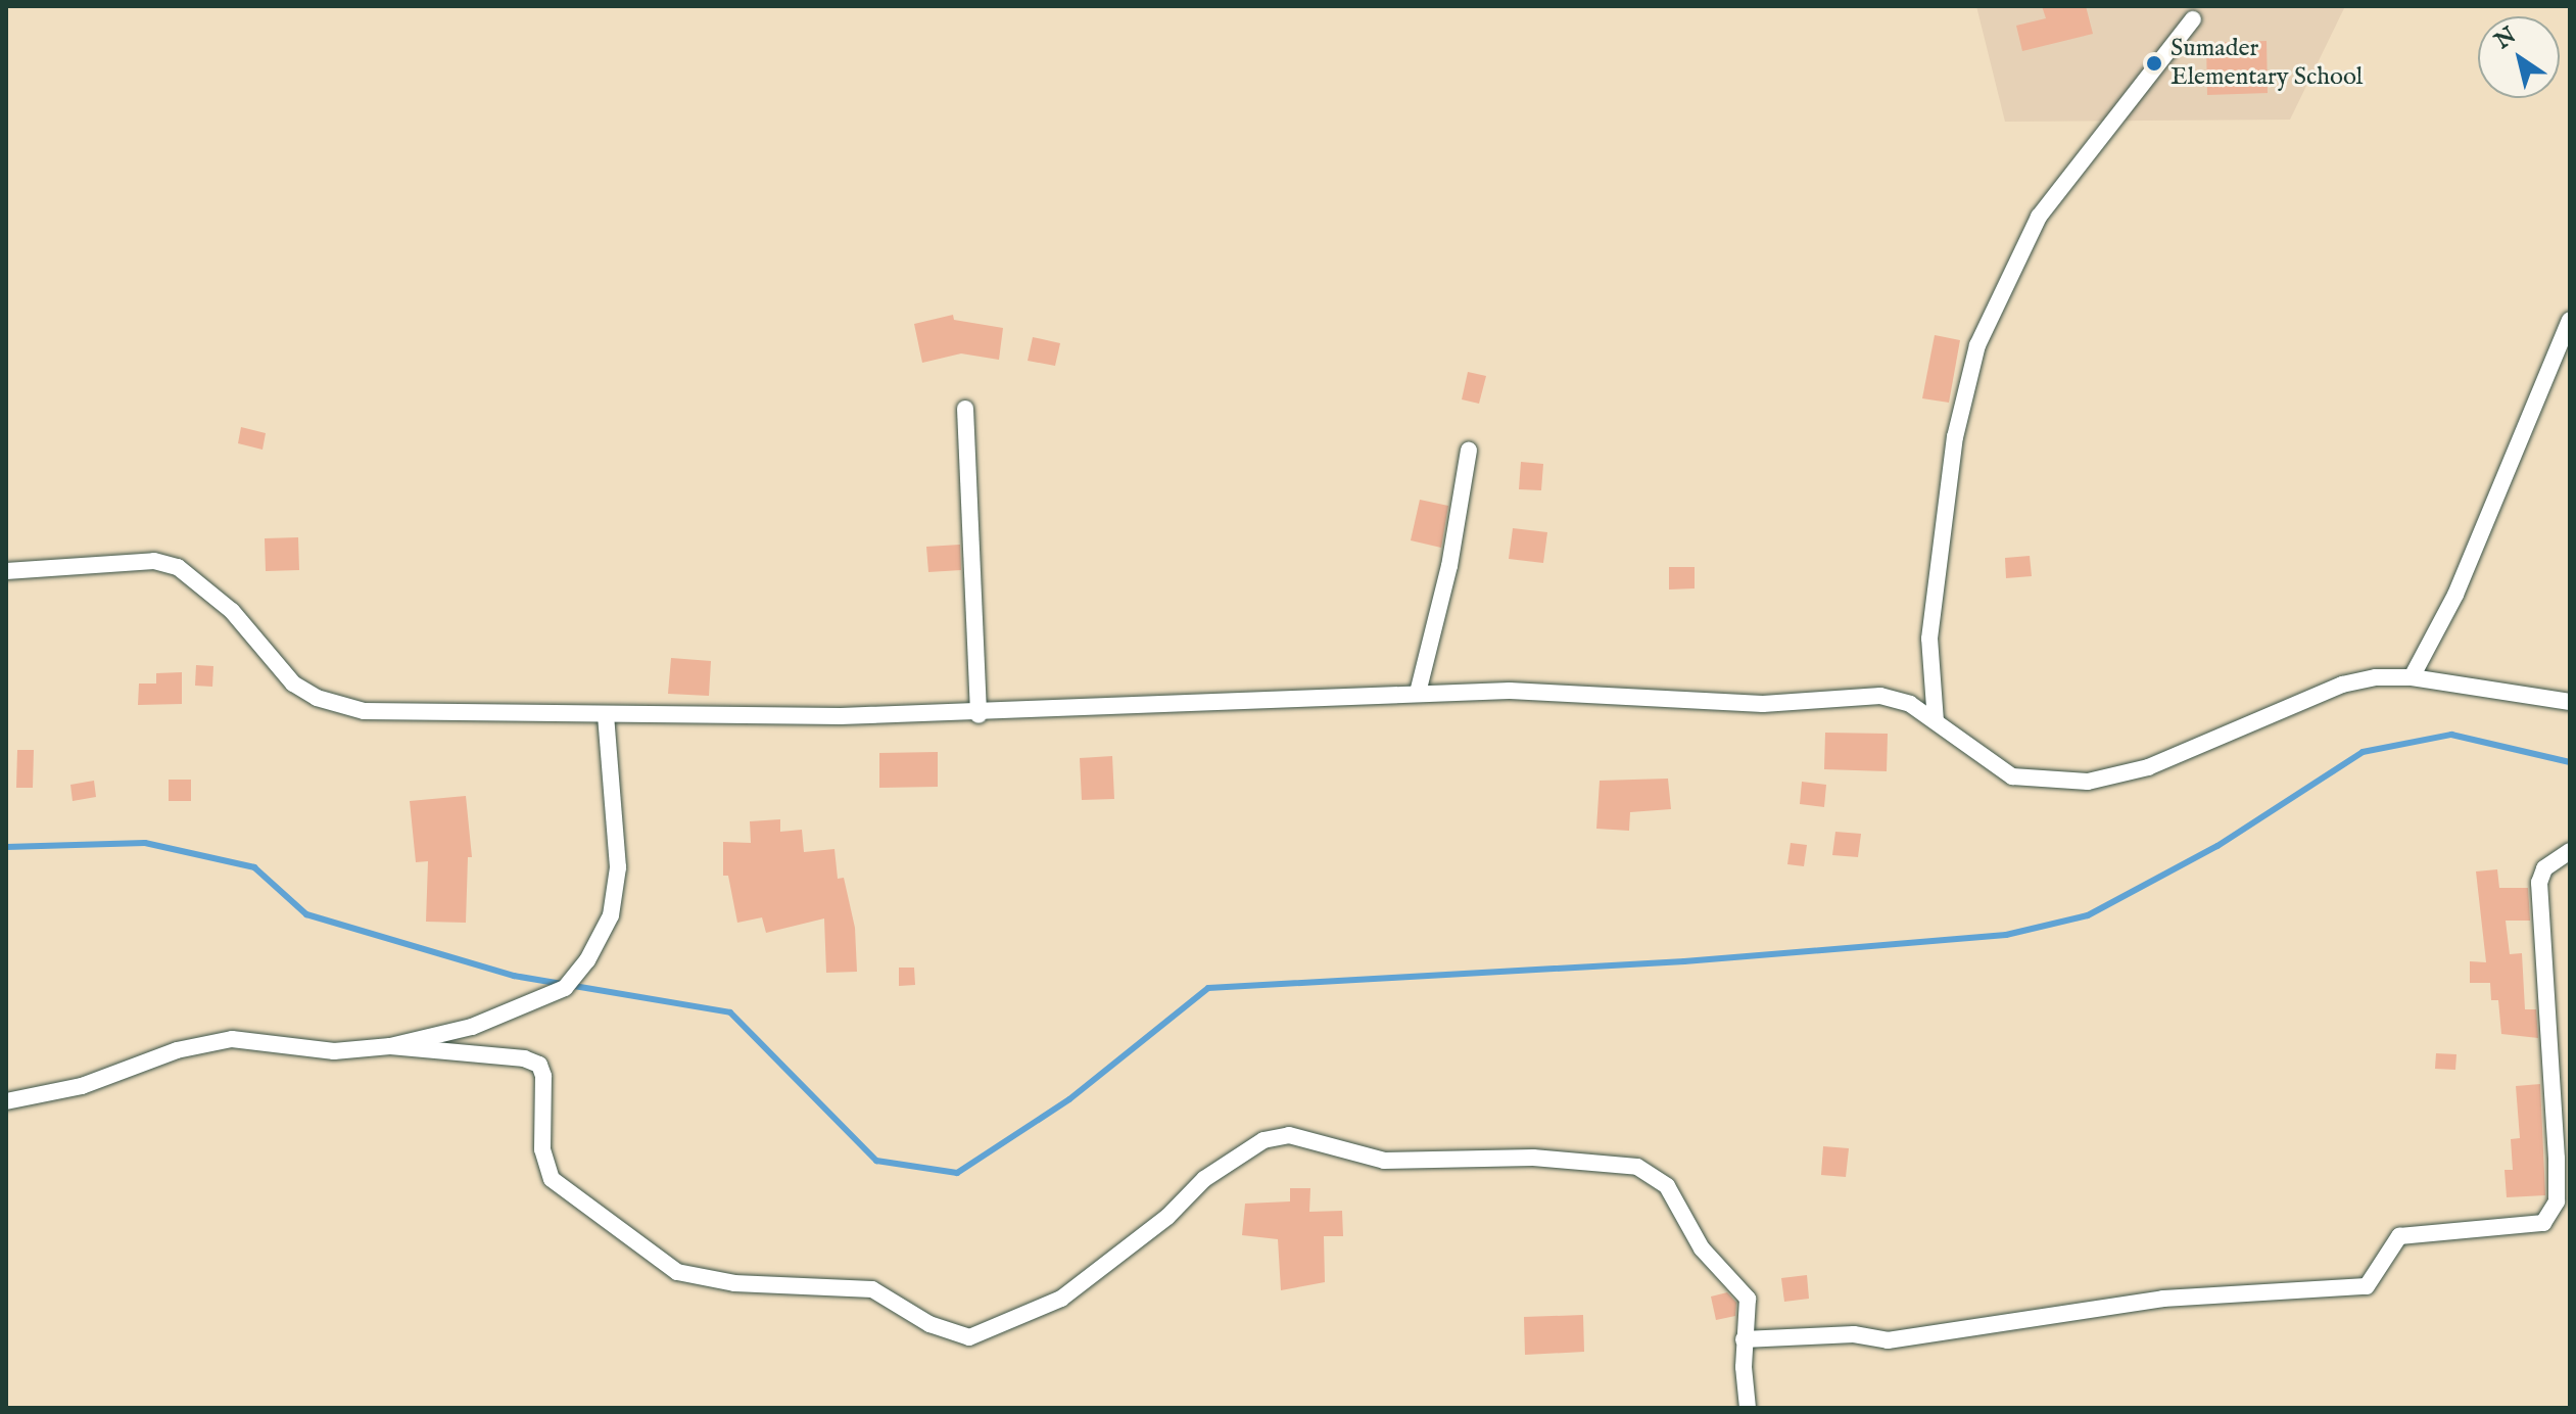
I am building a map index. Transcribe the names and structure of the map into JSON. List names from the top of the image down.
{
  "places": ["Sumader Elementary School"],
  "north": "top left"
}
